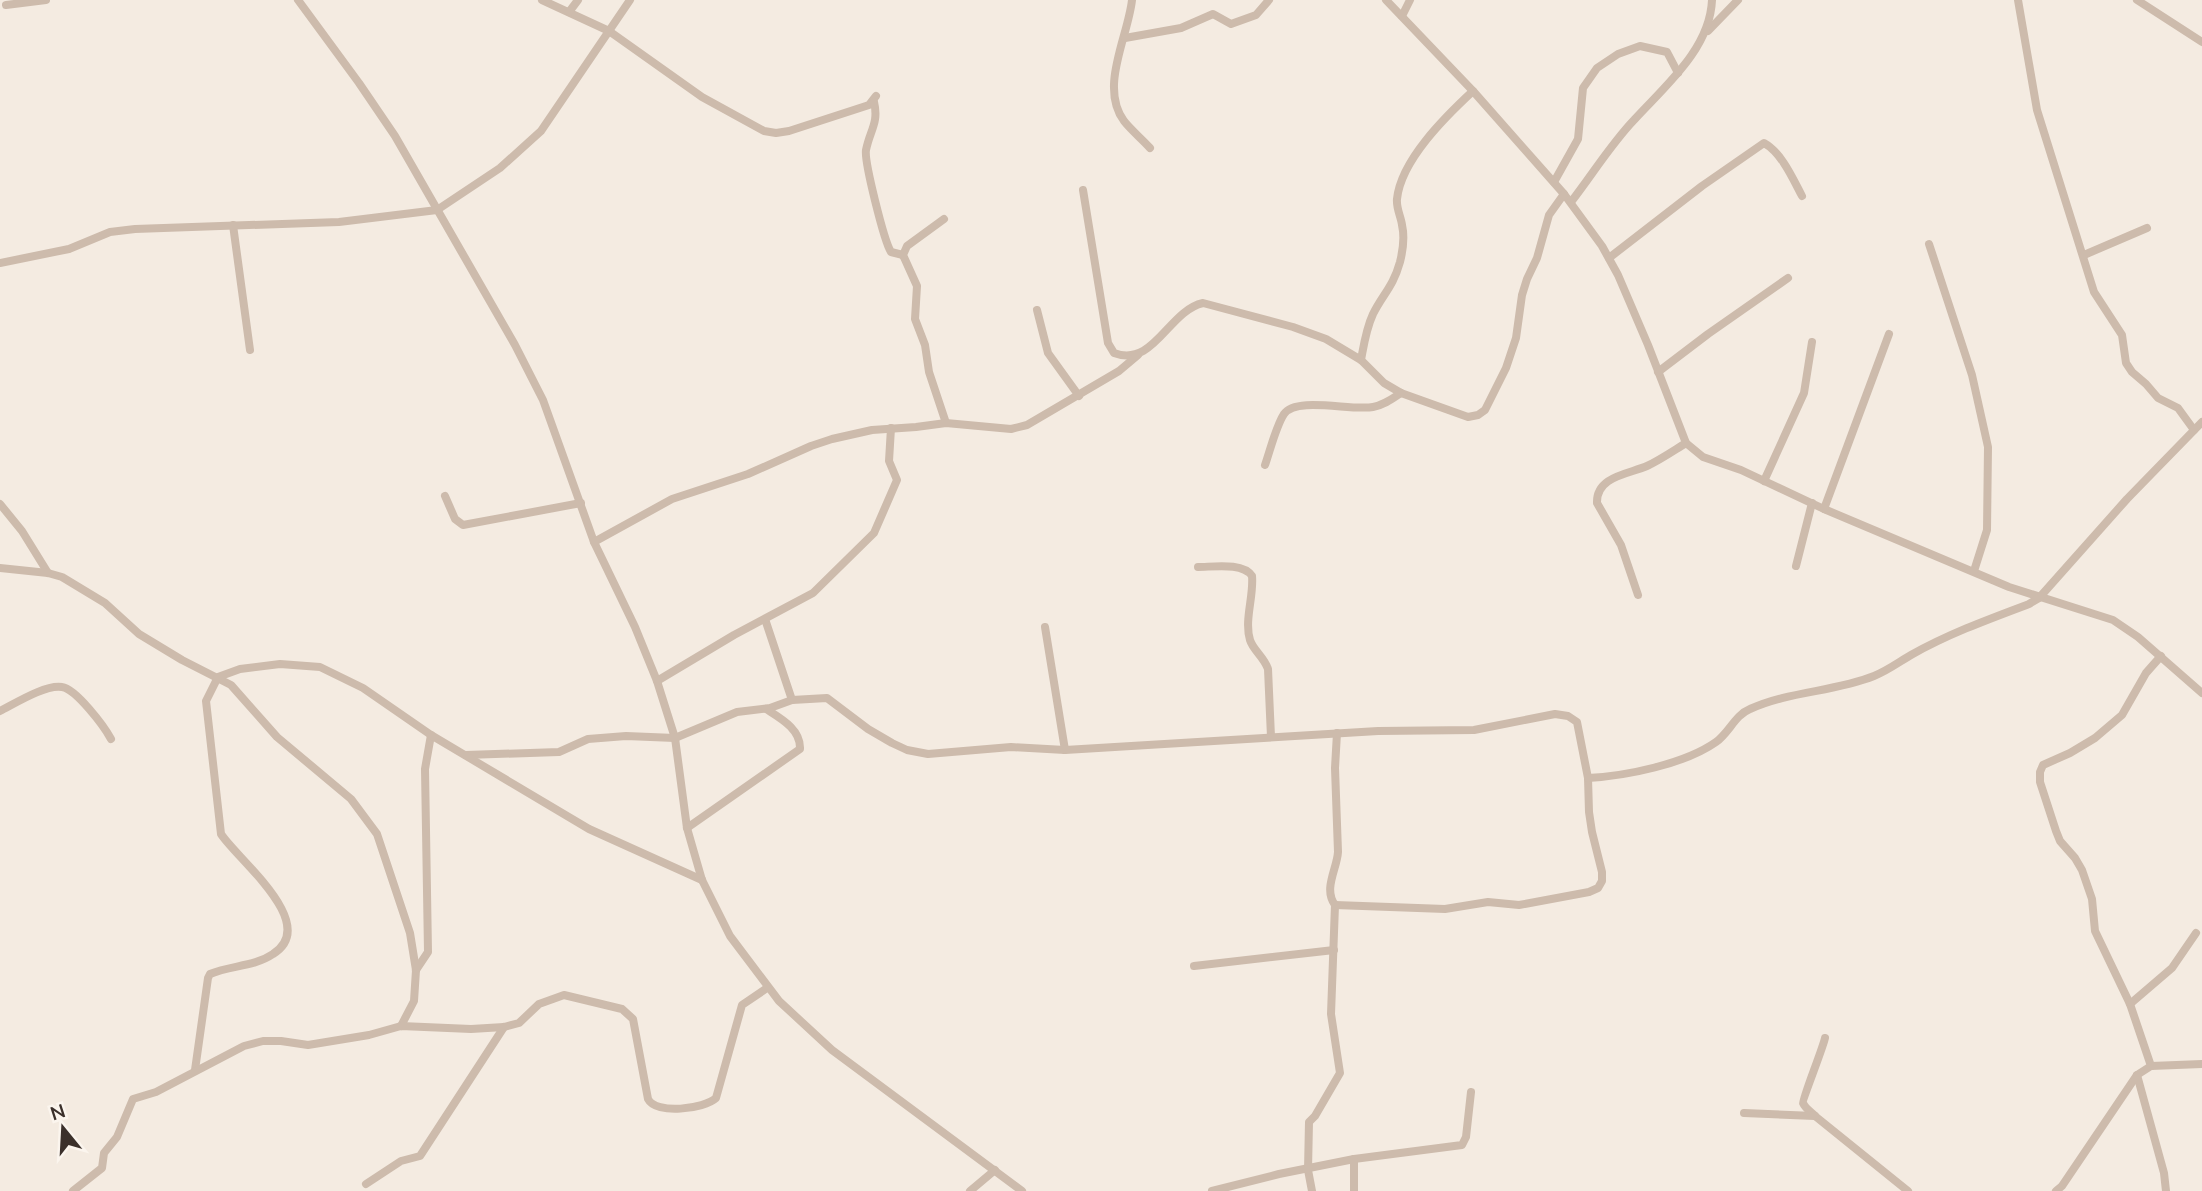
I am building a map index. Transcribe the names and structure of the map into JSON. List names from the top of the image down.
{
  "north": "top"
}
